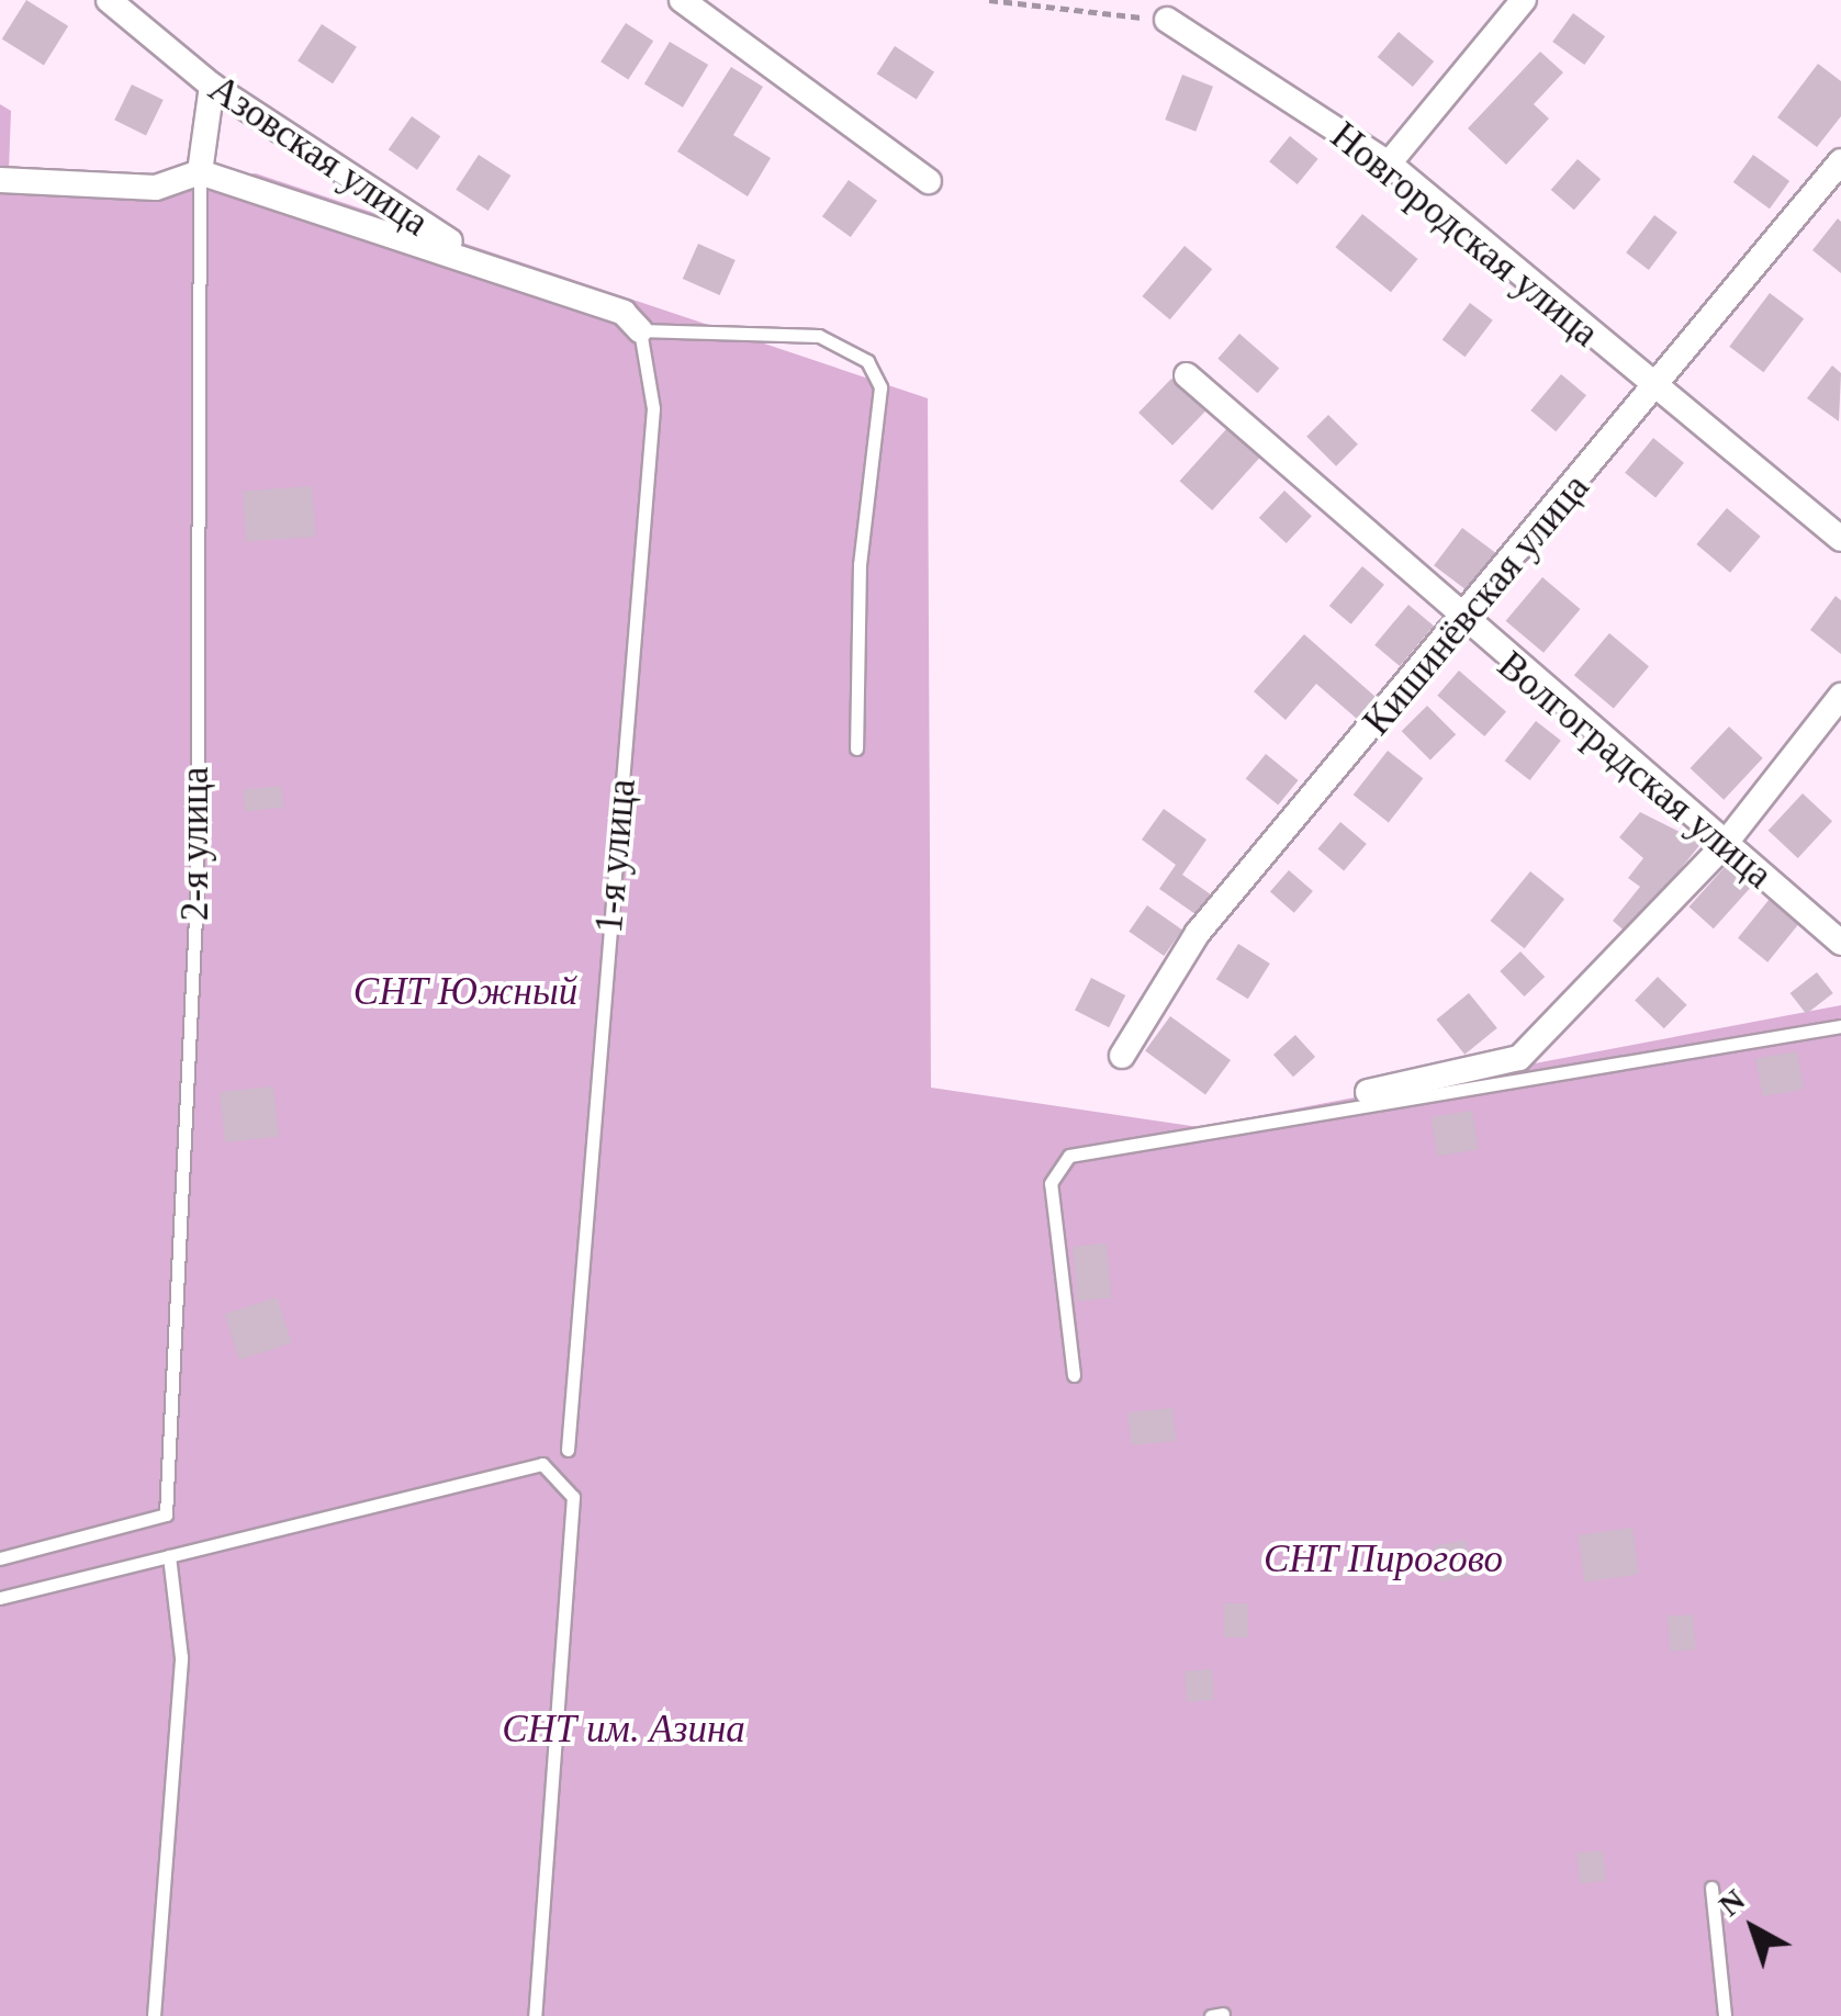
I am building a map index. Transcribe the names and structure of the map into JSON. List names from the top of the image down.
{
  "streets": {
    "street": [
      "Азовская улица",
      "Новгородская улица",
      "Кишинёвская улица",
      "Волгоградская улица"
    ],
    "lane": ["2-я улица", "1-я улица"]
  },
  "crossings": [
    ["Новгородская улица", "Кишинёвская улица"],
    ["Кишинёвская улица", "Волгоградская улица"]
  ],
  "parks": ["СНТ Южный", "СНТ Пирогово", "СНТ им. Азина"],
  "north": "top left"
}
